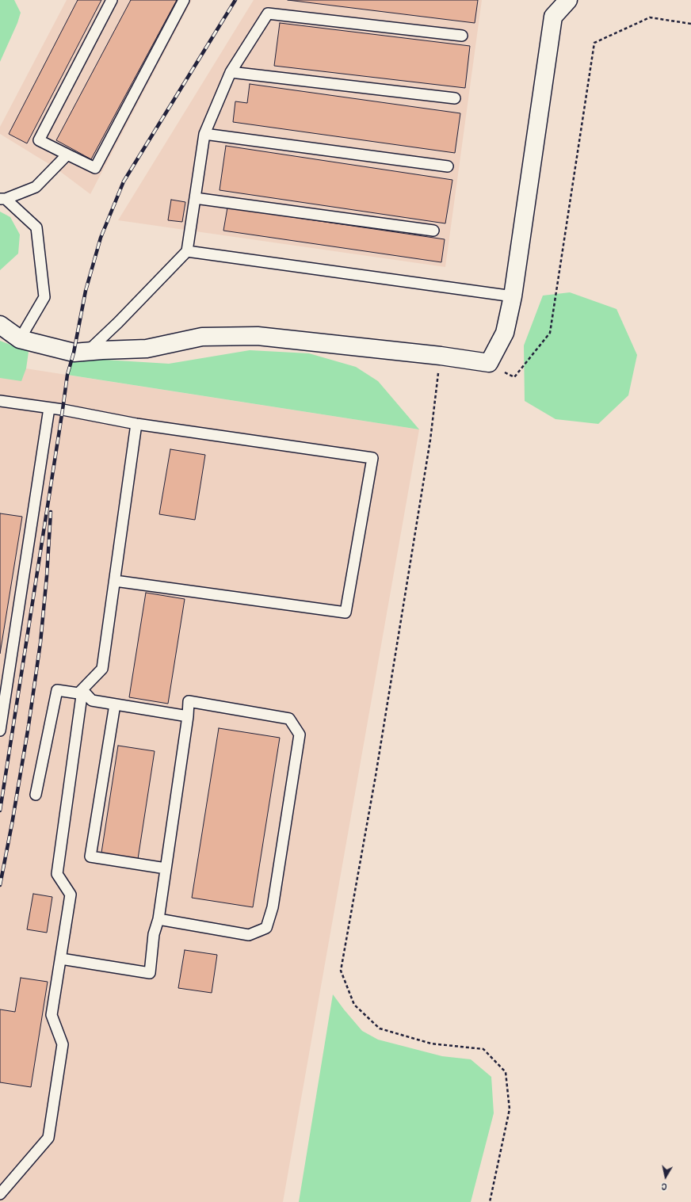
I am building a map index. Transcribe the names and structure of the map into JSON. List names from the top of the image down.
{
  "north": "bottom"
}
